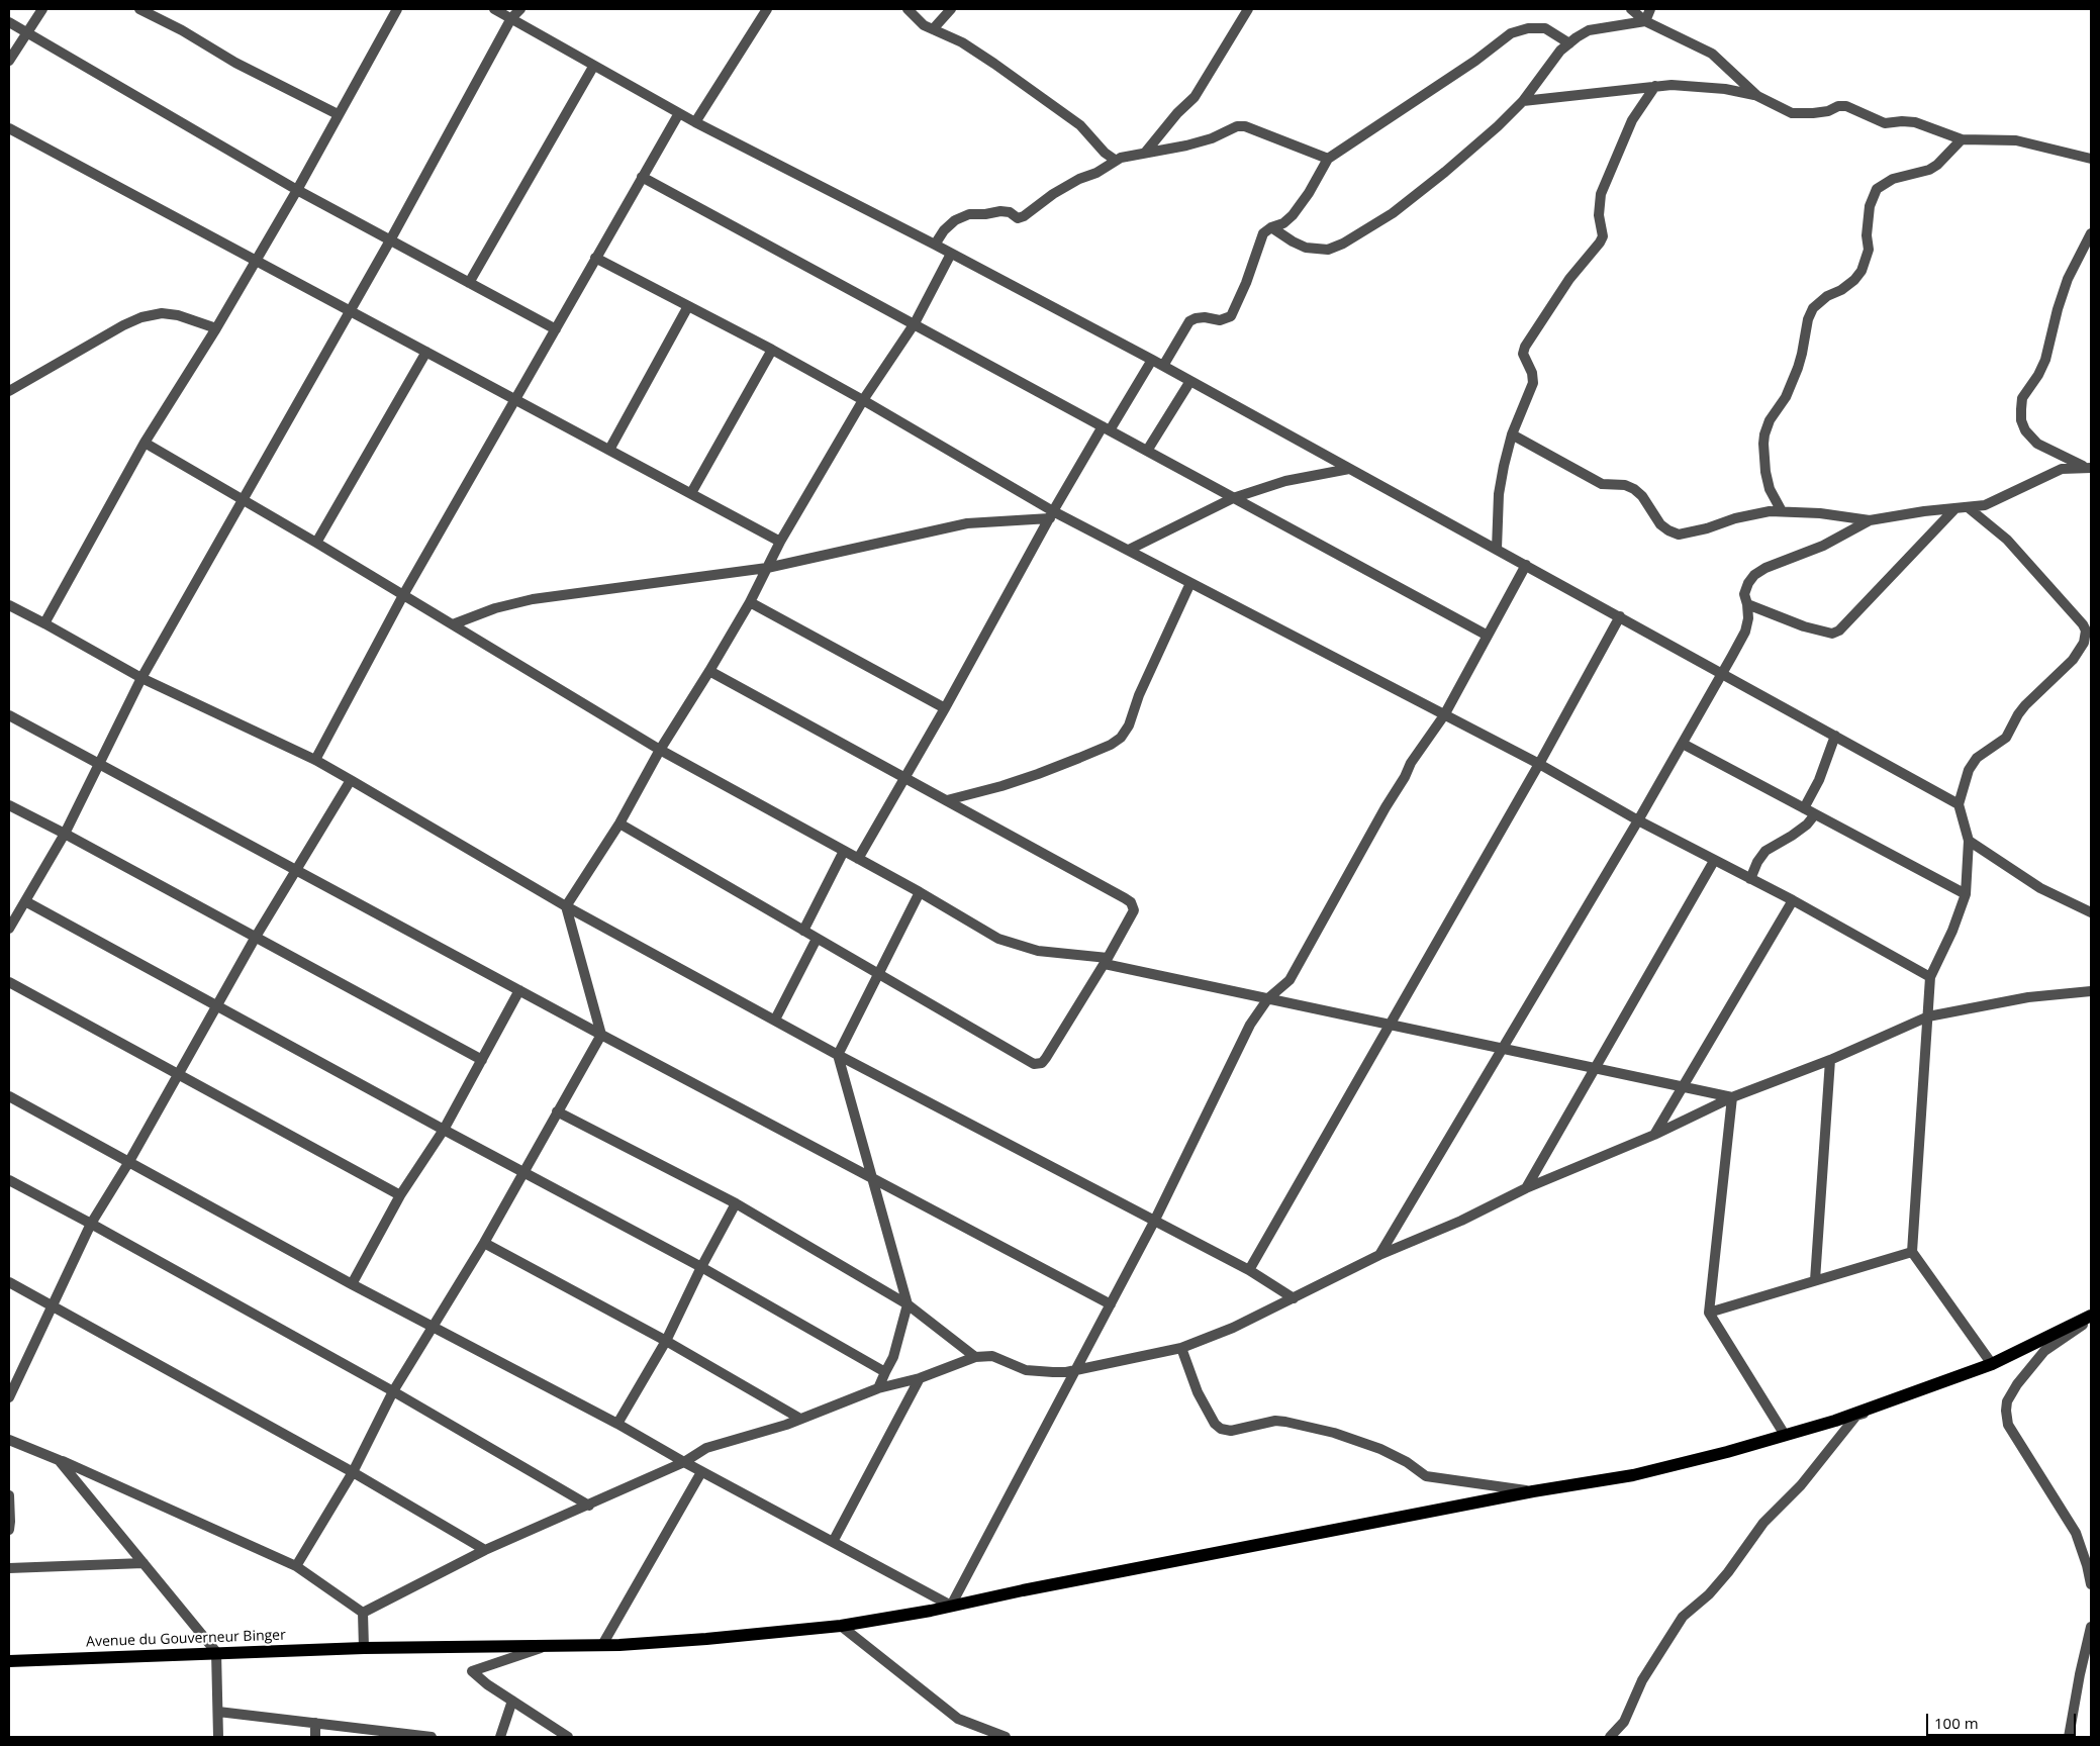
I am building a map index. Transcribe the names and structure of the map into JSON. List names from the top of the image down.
{
  "streets": {
    "main road": ["Avenue du Gouverneur Binger"]
  },
  "scale_bar": "100 m"
}
